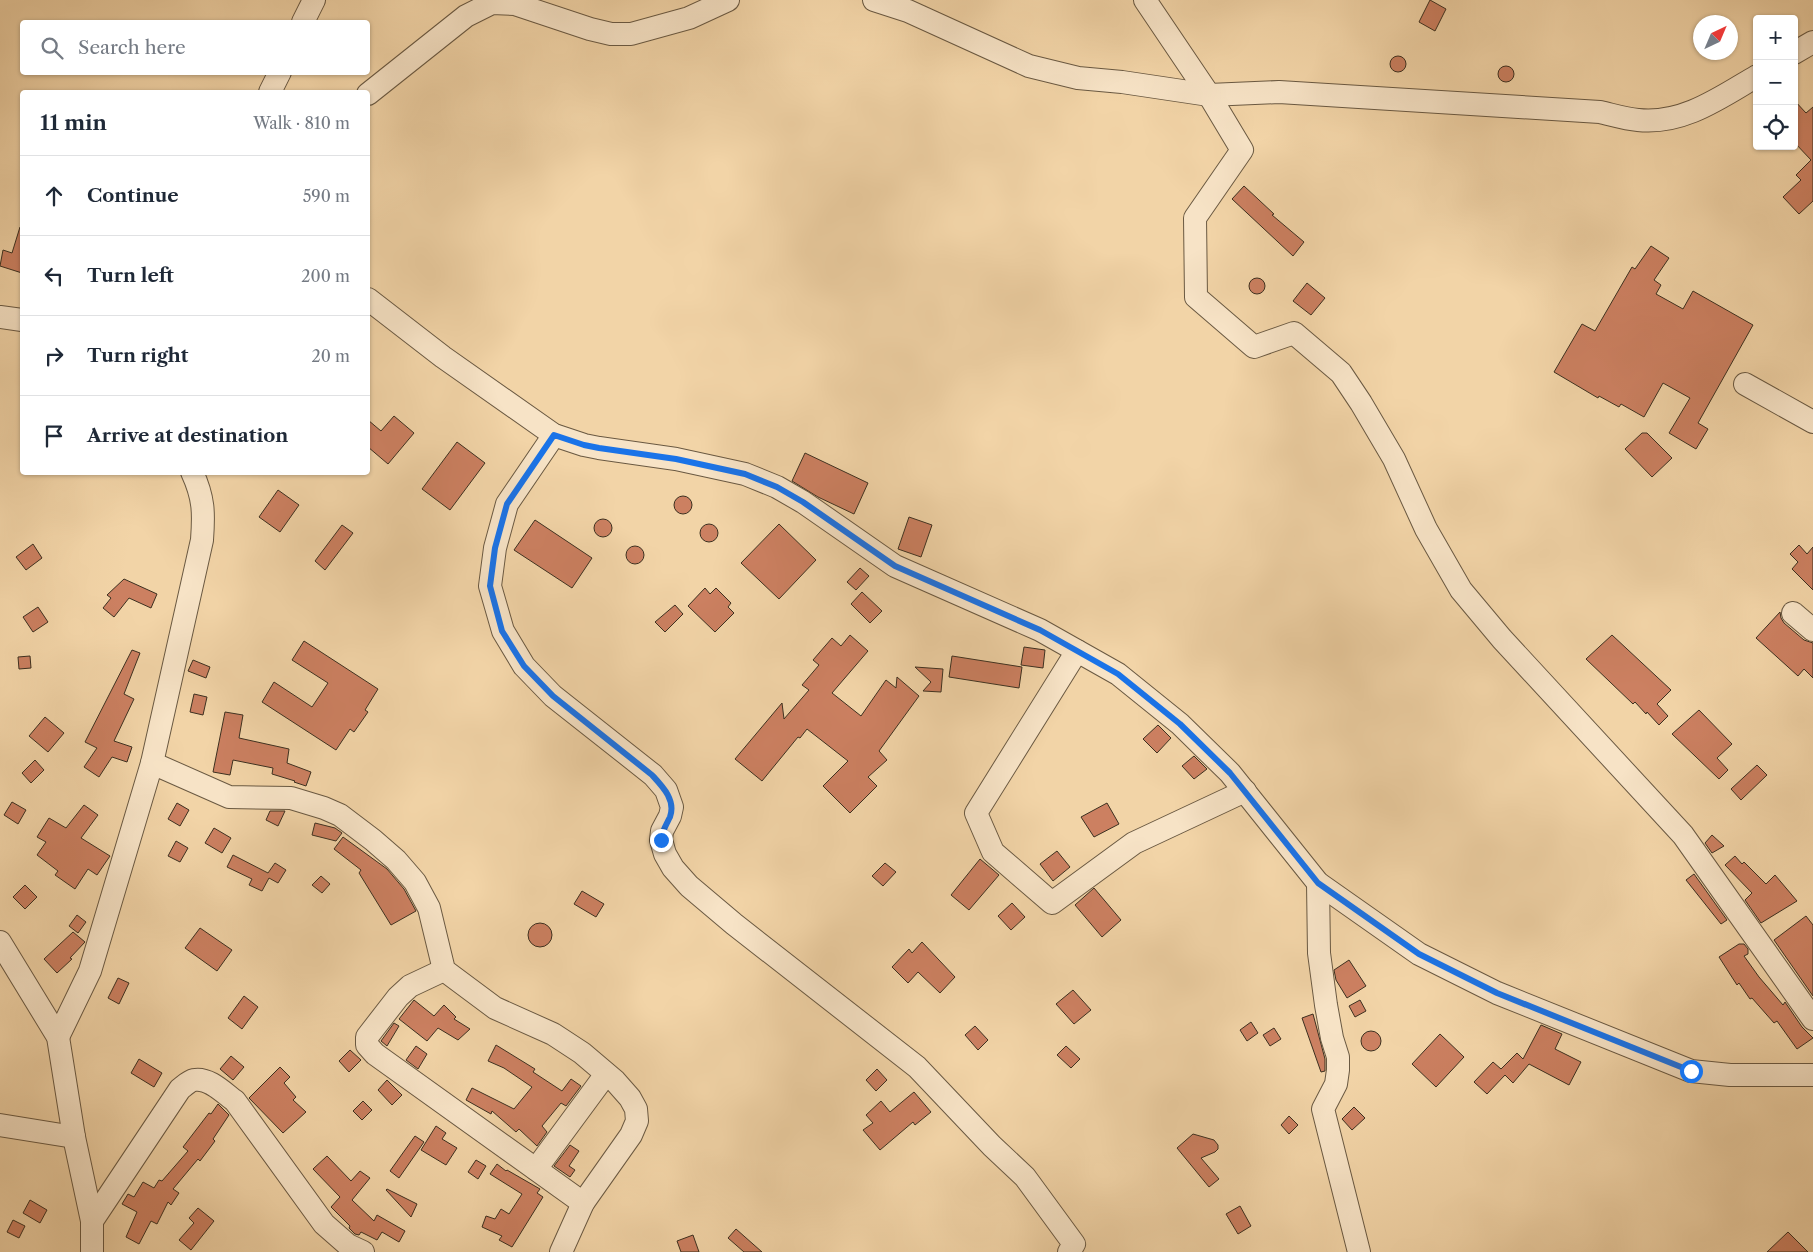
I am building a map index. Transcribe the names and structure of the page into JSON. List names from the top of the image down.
{
  "north": "top right",
  "page": {
    "map_buttons": ["+", "−"],
    "search": "Search here",
    "heading": ["11 min", "Walk · 810 m"],
    "list": [
      ["Continue", "590 m"],
      ["Turn left", "200 m"],
      ["Turn right", "20 m"],
      "Arrive at destination"
    ]
  }
}
